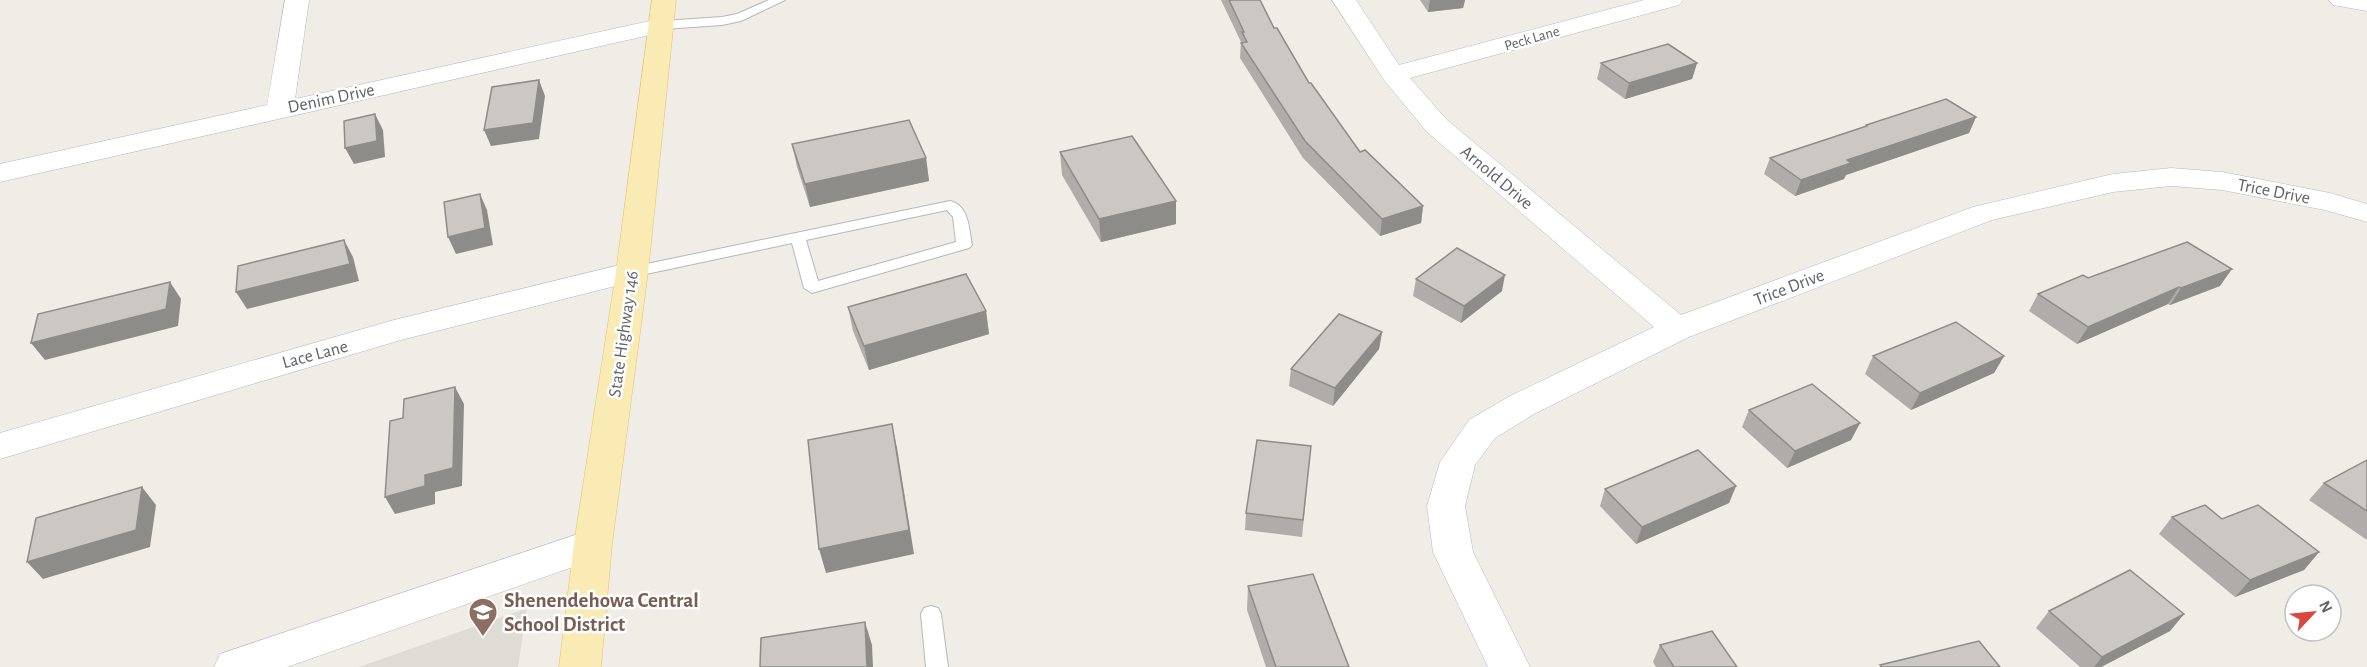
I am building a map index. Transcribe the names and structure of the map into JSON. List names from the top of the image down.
{
  "streets": {
    "main road": ["State Highway 146"],
    "street": [
      "Peck Lane",
      "Denim Drive",
      "Arnold Drive",
      "Trice Drive",
      "Lace Lane"
    ]
  },
  "crossings": [
    ["Peck Lane", "Arnold Drive"],
    ["Denim Drive", "State Highway 146"],
    ["Arnold Drive", "Trice Drive"],
    ["State Highway 146", "Lace Lane"]
  ],
  "places": {
    "school or university": ["Shenendehowa Central School District"]
  },
  "north": "top right"
}
